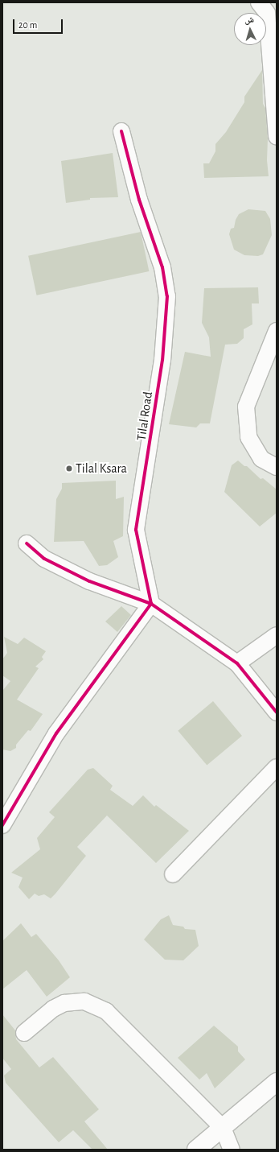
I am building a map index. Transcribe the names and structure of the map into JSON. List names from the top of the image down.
{
  "streets": {
    "street": ["Tilal Road"]
  },
  "places": ["Tilal Ksara"],
  "scale_bar": "20 m",
  "north": "top"
}
